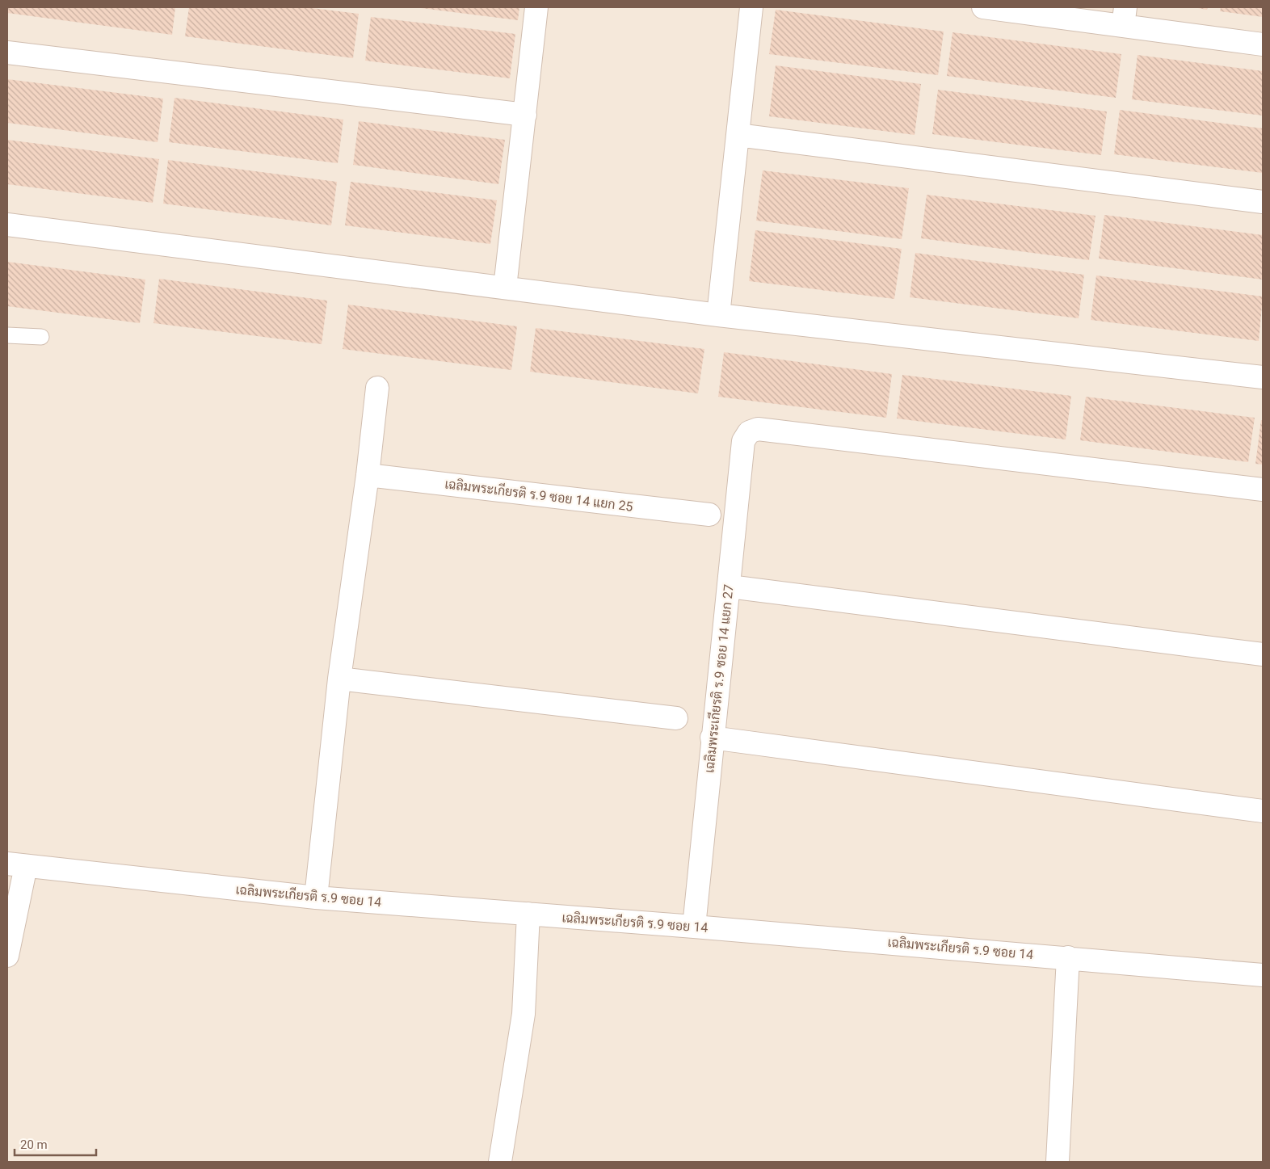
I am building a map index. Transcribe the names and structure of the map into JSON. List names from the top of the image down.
{
  "streets": {
    "street": ["เฉลิมพระเกียรติ ร.9 ซอย 14 แยก 25", "เฉลิมพระเกียรติ ร.9 ซอย 14 แยก 27", "เฉลิมพระเกียรติ ร.9 ซอย 14"]
  },
  "crossings": [
    ["เฉลิมพระเกียรติ ร.9 ซอย 14 แยก 27", "เฉลิมพระเกียรติ ร.9 ซอย 14"]
  ],
  "scale_bar": "20 m"
}
